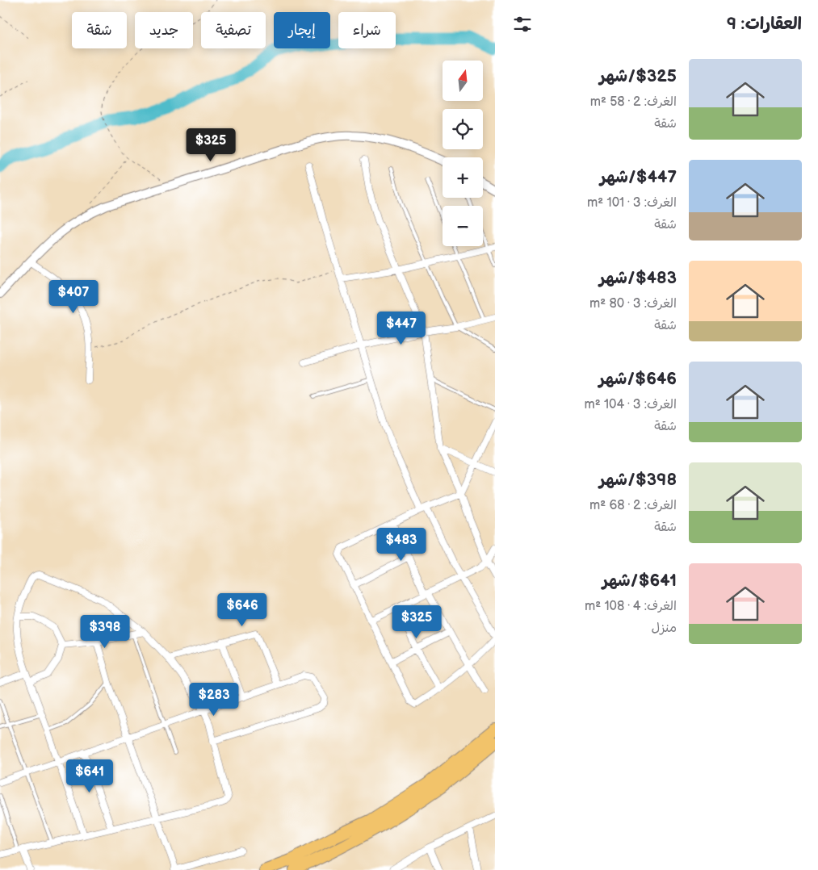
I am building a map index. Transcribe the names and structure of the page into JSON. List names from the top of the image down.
{
  "north": "top",
  "page": {
    "heading": "العقارات: 9",
    "chip": [
      "شراء",
      "إيجار",
      "تصفية",
      "جديد",
      "شقة"
    ],
    "list": [
      {
        "name": "$325/شهر",
        "note": "الغرف: 2 · 58 m² · شقة"
      },
      {
        "name": "$447/شهر",
        "note": "الغرف: 3 · 101 m² · شقة"
      },
      {
        "name": "$483/شهر",
        "note": "الغرف: 3 · 80 m² · شقة"
      },
      {
        "name": "$646/شهر",
        "note": "الغرف: 3 · 104 m² · شقة"
      },
      {
        "name": "$398/شهر",
        "note": "الغرف: 2 · 68 m² · شقة"
      },
      {
        "name": "$641/شهر",
        "note": "الغرف: 4 · 108 m² · منزل"
      }
    ],
    "map_buttons": ["+", "−"],
    "price": [
      "$325",
      "$407",
      "$447",
      "$483",
      "$646",
      "$325",
      "$398",
      "$283",
      "$641"
    ]
  }
}
